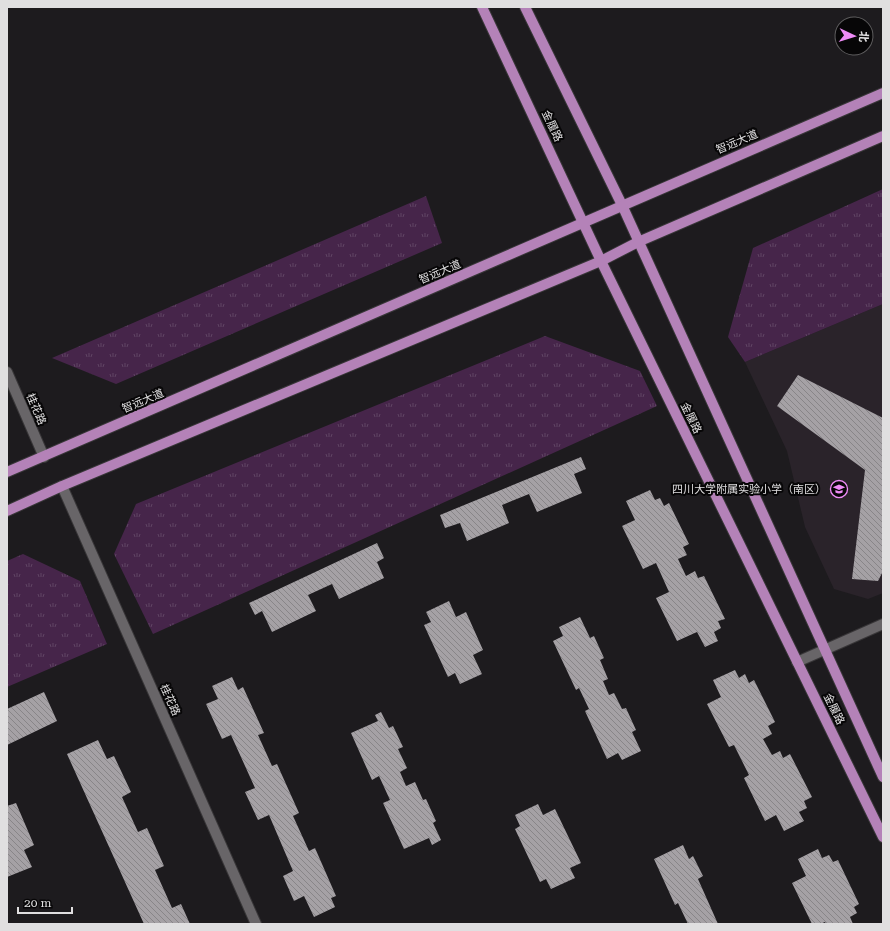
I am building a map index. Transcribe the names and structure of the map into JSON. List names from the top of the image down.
{
  "streets": {
    "main road": ["金履路", "智远大道"],
    "street": ["桂花路"]
  },
  "crossings": [
    ["金履路", "智远大道"],
    ["智远大道", "桂花路"]
  ],
  "places": {
    "school or university": ["四川大学附属实验小学（南区）"]
  },
  "scale_bar": "20 m",
  "north": "right"
}
